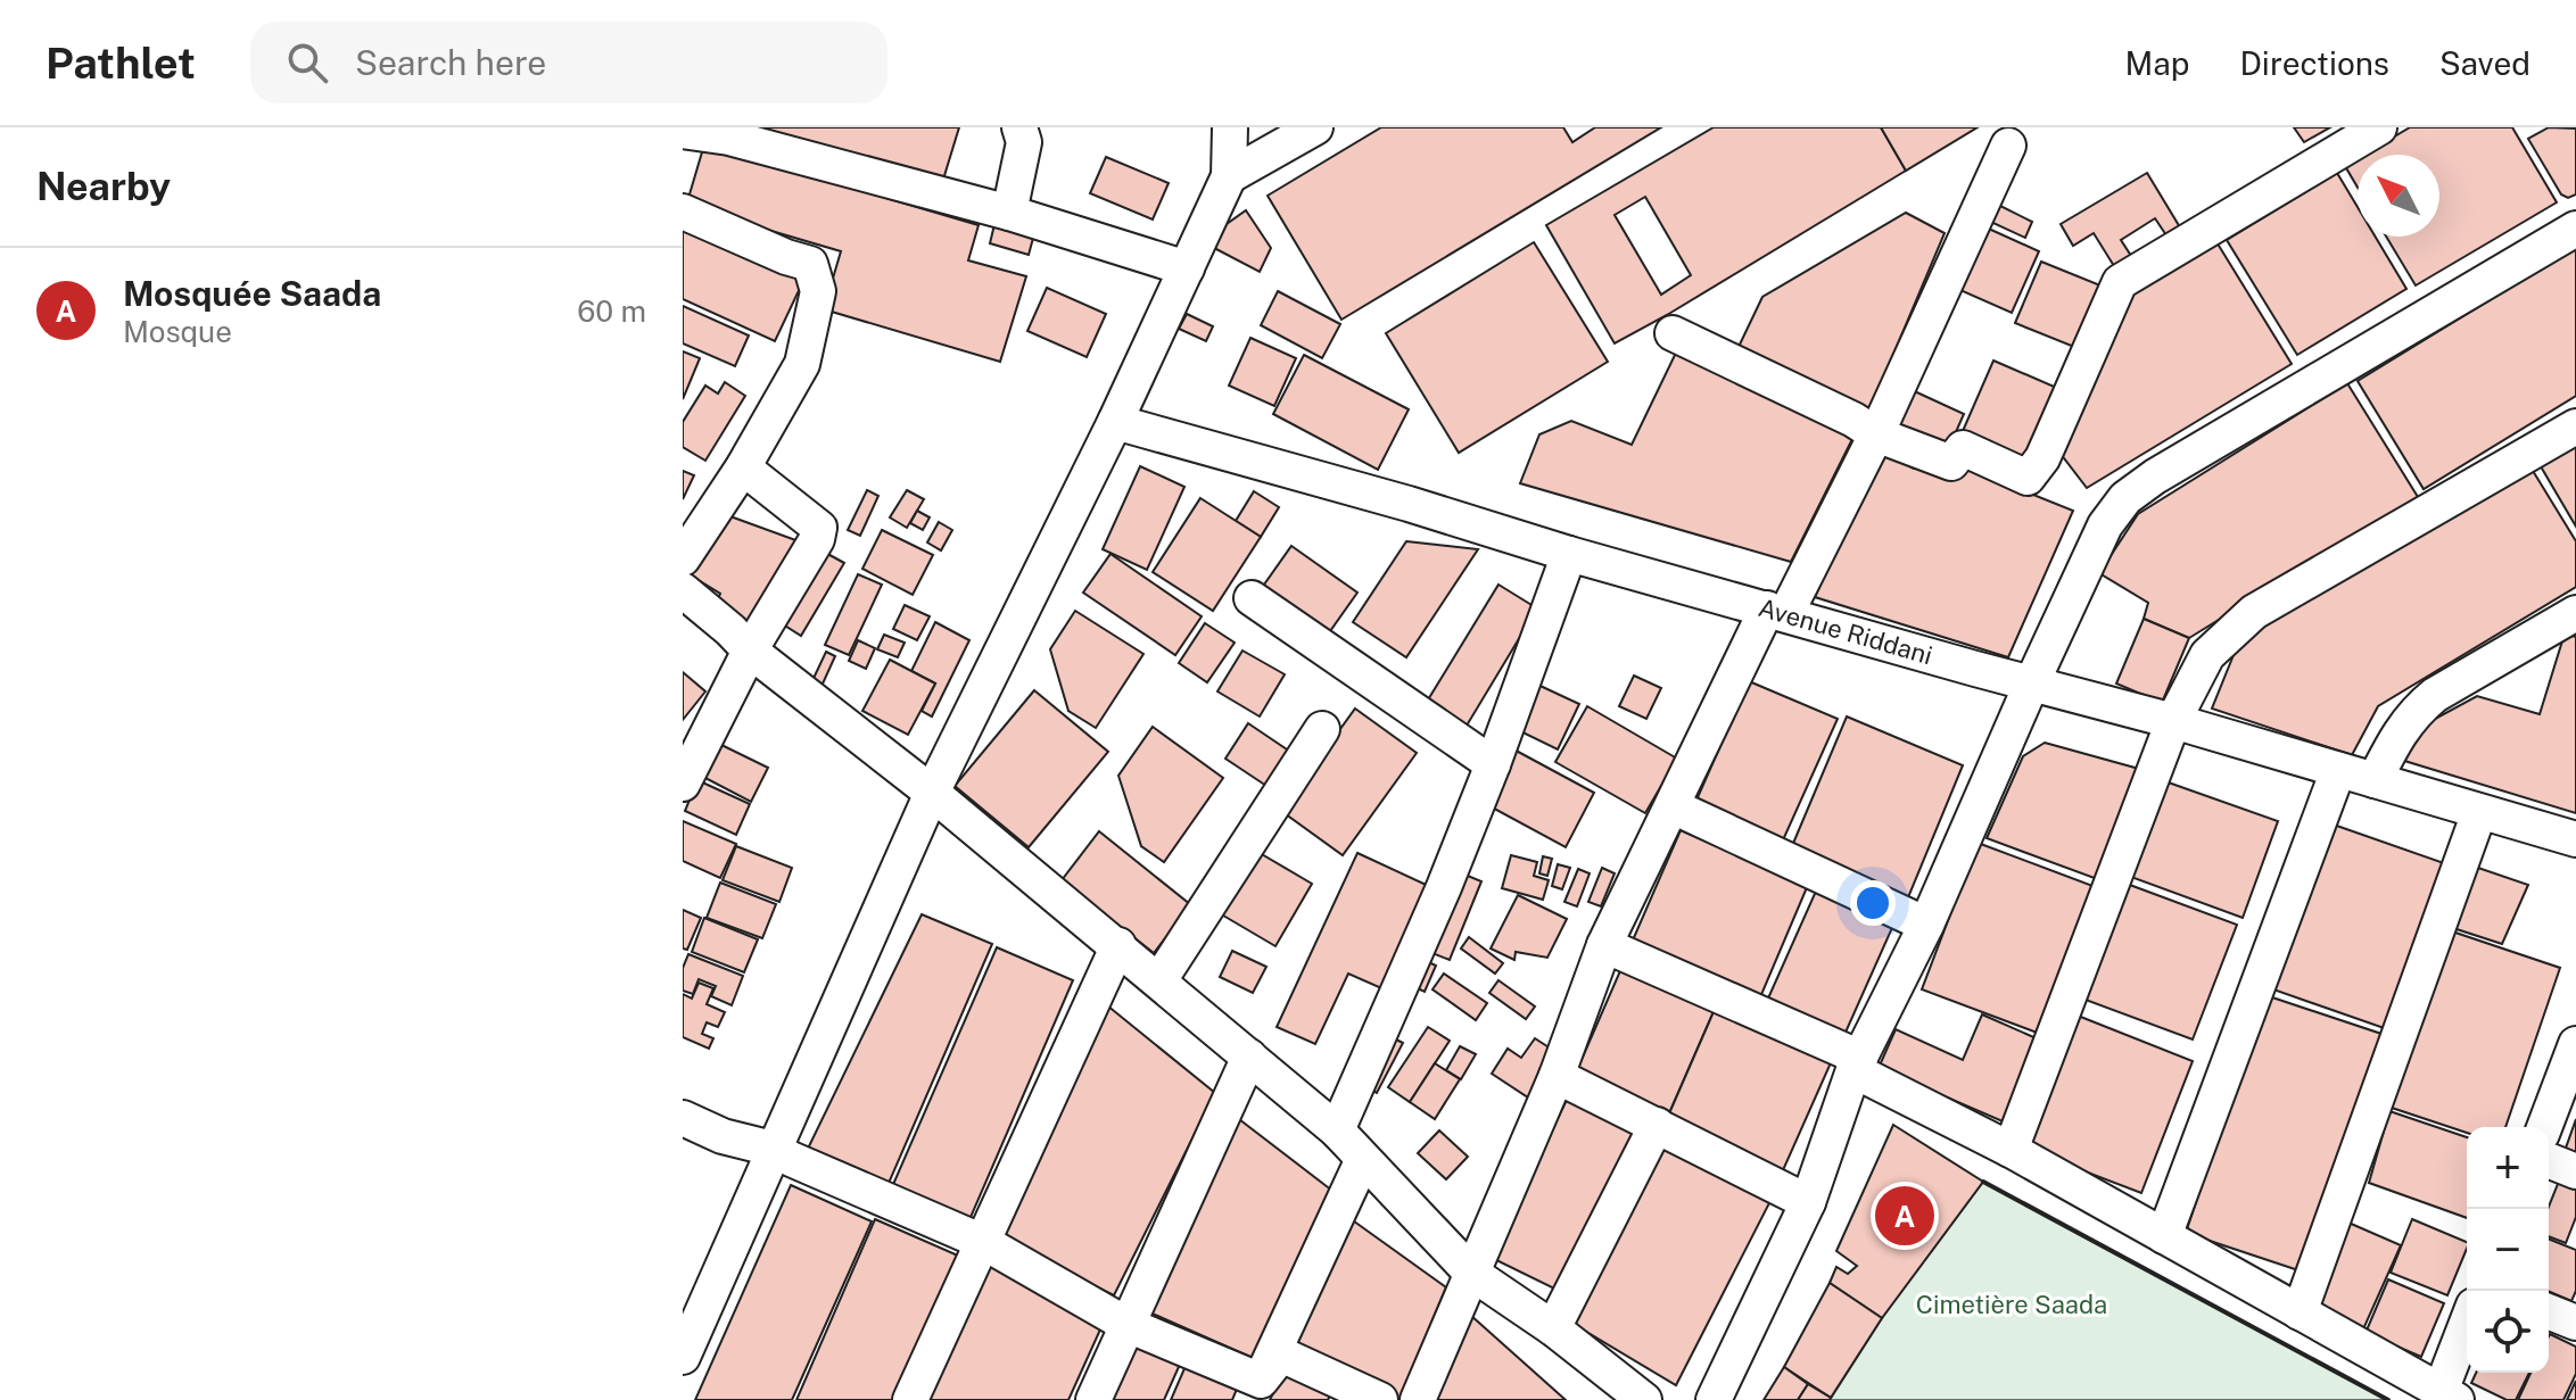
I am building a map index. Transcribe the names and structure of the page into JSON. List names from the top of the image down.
{
  "streets": {
    "street": ["Avenue Riddani"]
  },
  "parks": ["Cimetière Saada"],
  "north": "top left",
  "page": {
    "header": "Pathlet",
    "search": "Search here",
    "nav": ["Map", "Directions", "Saved"],
    "heading": "Nearby",
    "list": [
      {
        "mark": "A",
        "name": "Mosquée Saada",
        "note": "Mosque",
        "value": "60 m"
      }
    ],
    "map_buttons": ["+", "−"],
    "pins": "A"
  }
}
